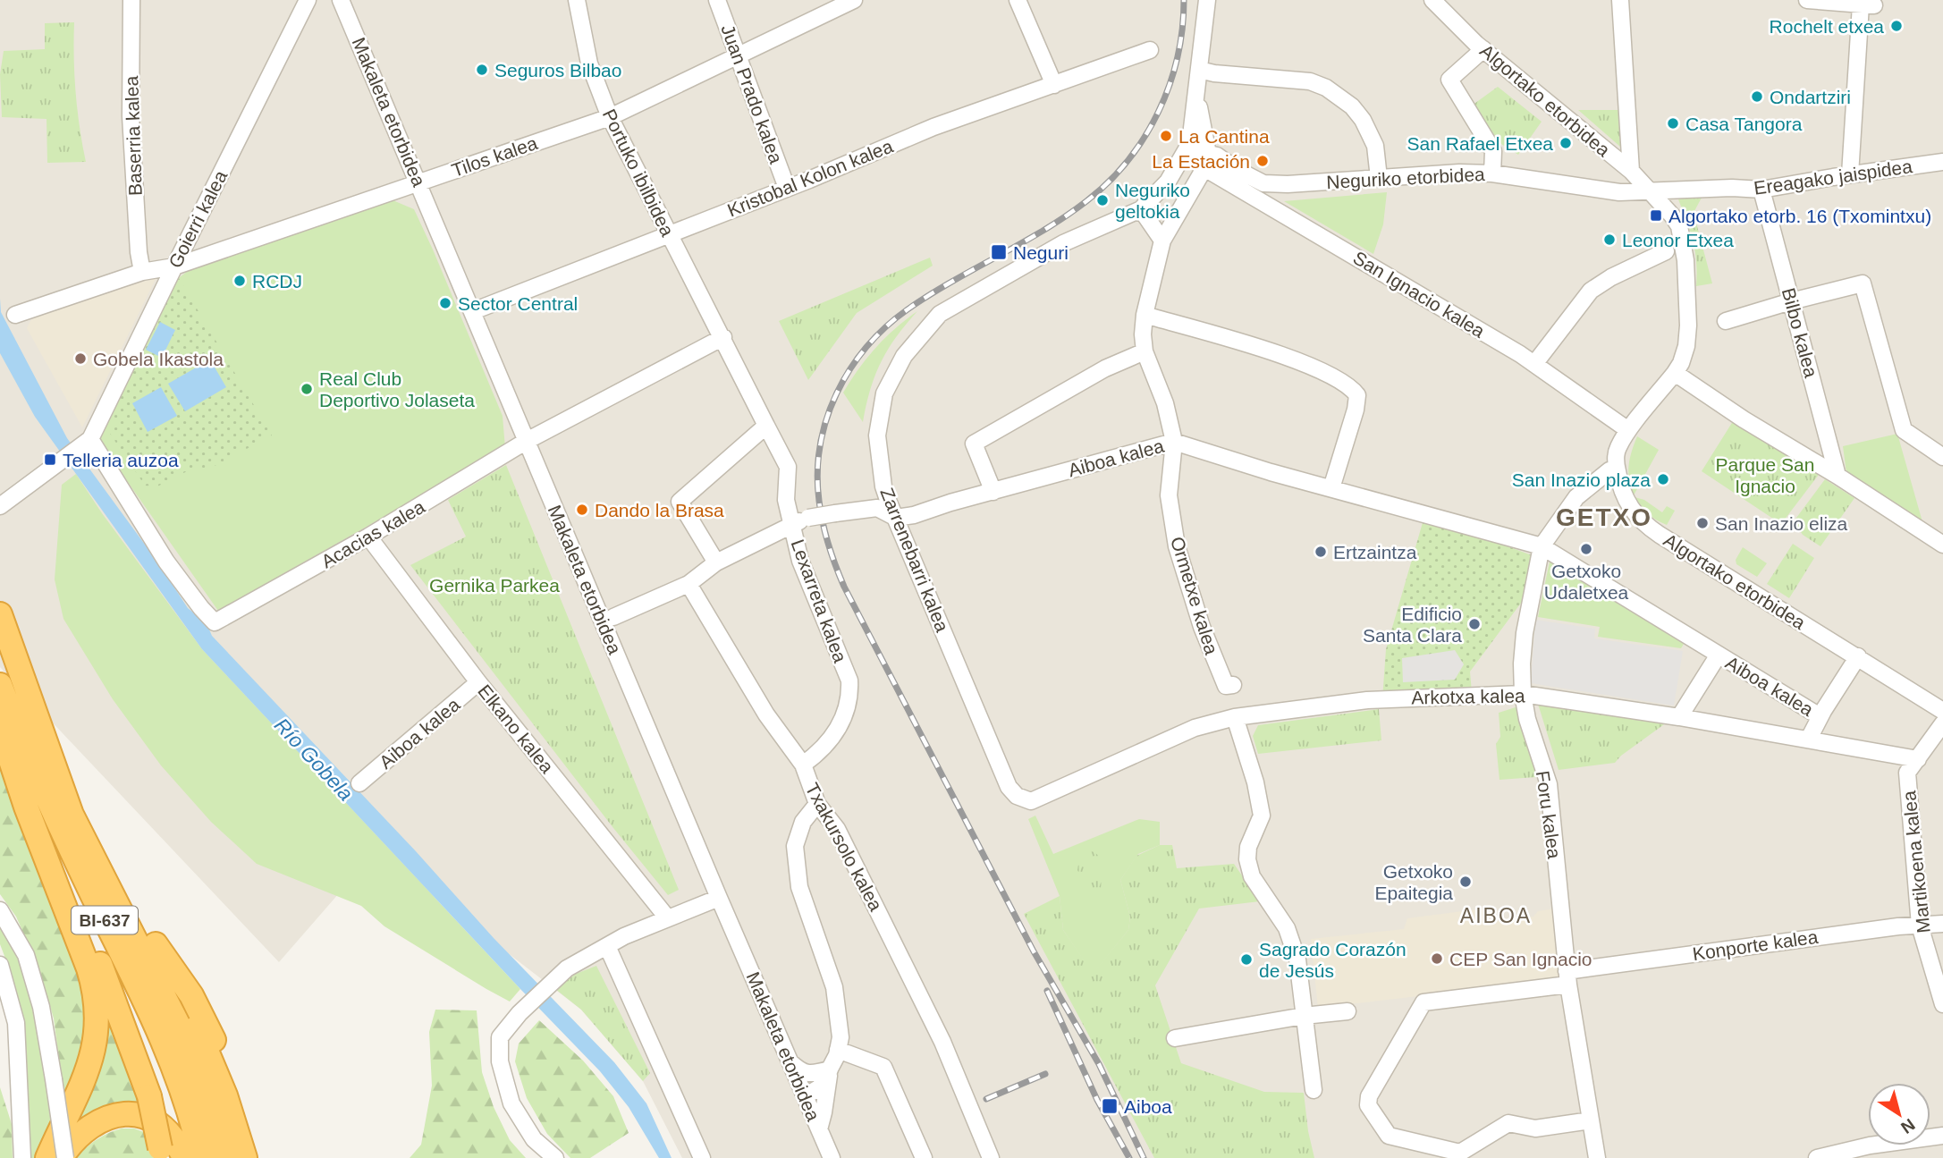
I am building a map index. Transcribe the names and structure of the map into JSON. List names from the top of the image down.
{
  "streets": {
    "highway": ["BI-637"],
    "street": [
      "Juan Prado kalea",
      "Algortako etorbidea",
      "Makaleta etorbidea",
      "Baserria kalea",
      "Tilos kalea",
      "Portuko ibilbidea",
      "Ereagako jaispidea",
      "Kristobal Kolon kalea",
      "Neguriko etorbidea",
      "Goierri kalea",
      "San Ignacio kalea",
      "Bilbo kalea",
      "Aiboa kalea",
      "Acacias kalea",
      "Zarrenebarri kalea",
      "Ormetxe kalea",
      "Lexarreta kalea",
      "Arkotxa kalea",
      "Elkano kalea",
      "Foru kalea",
      "Txakursolo kalea",
      "Martikoena kalea",
      "Konporte kalea"
    ]
  },
  "crossings": [
    ["Juan Prado kalea", "Tilos kalea"],
    ["Juan Prado kalea", "Kristobal Kolon kalea"],
    ["Algortako etorbidea", "Ereagako jaispidea"],
    ["Algortako etorbidea", "Neguriko etorbidea"],
    ["Algortako etorbidea", "San Ignacio kalea"],
    ["Algortako etorbidea", "Foru kalea"],
    ["Makaleta etorbidea", "Tilos kalea"],
    ["Makaleta etorbidea", "Kristobal Kolon kalea"],
    ["Makaleta etorbidea", "Acacias kalea"],
    ["Baserria kalea", "Tilos kalea"],
    ["Tilos kalea", "Portuko ibilbidea"],
    ["Tilos kalea", "Goierri kalea"],
    ["Portuko ibilbidea", "Kristobal Kolon kalea"],
    ["Portuko ibilbidea", "Acacias kalea"],
    ["Portuko ibilbidea", "Lexarreta kalea"],
    ["Ereagako jaispidea", "Neguriko etorbidea"],
    ["Ereagako jaispidea", "Bilbo kalea"],
    ["Neguriko etorbidea", "San Ignacio kalea"],
    ["Goierri kalea", "Acacias kalea"],
    ["Aiboa kalea", "Zarrenebarri kalea"],
    ["Aiboa kalea", "Ormetxe kalea"],
    ["Aiboa kalea", "Lexarreta kalea"],
    ["Aiboa kalea", "Arkotxa kalea"],
    ["Aiboa kalea", "Elkano kalea"],
    ["Aiboa kalea", "Foru kalea"],
    ["Aiboa kalea", "Txakursolo kalea"],
    ["Acacias kalea", "Elkano kalea"],
    ["Zarrenebarri kalea", "Arkotxa kalea"],
    ["Lexarreta kalea", "Txakursolo kalea"],
    ["Arkotxa kalea", "Foru kalea"],
    ["Arkotxa kalea", "Martikoena kalea"],
    ["Foru kalea", "Konporte kalea"],
    ["Martikoena kalea", "Konporte kalea"]
  ],
  "districts": ["GETXO", "AIBOA"],
  "water": ["Río Gobela"],
  "parks": ["Parque San Ignacio", "Gernika Parkea"],
  "places": {
    "other": [
      "Rochelt etxea",
      "Seguros Bilbao",
      "Ondartziri",
      "Casa Tangora",
      "La Cantina",
      "San Rafael Etxea",
      "La Estación",
      "Neguriko geltokia",
      "Leonor Etxea",
      "RCDJ",
      "Sector Central",
      "Gobela Ikastola",
      "Real Club Deportivo Jolaseta",
      "San Inazio plaza",
      "Dando la Brasa",
      "San Inazio eliza",
      "Getxoko Udaletxea",
      "Ertzaintza",
      "Edificio Santa Clara",
      "Getxoko Epaitegia",
      "CEP San Ignacio",
      "Sagrado Corazón de Jesús"
    ],
    "transit": [
      "Algortako etorb. 16 (Txomintxu)",
      "Neguri",
      "Telleria auzoa",
      "Aiboa"
    ]
  },
  "north": "bottom right"
}
